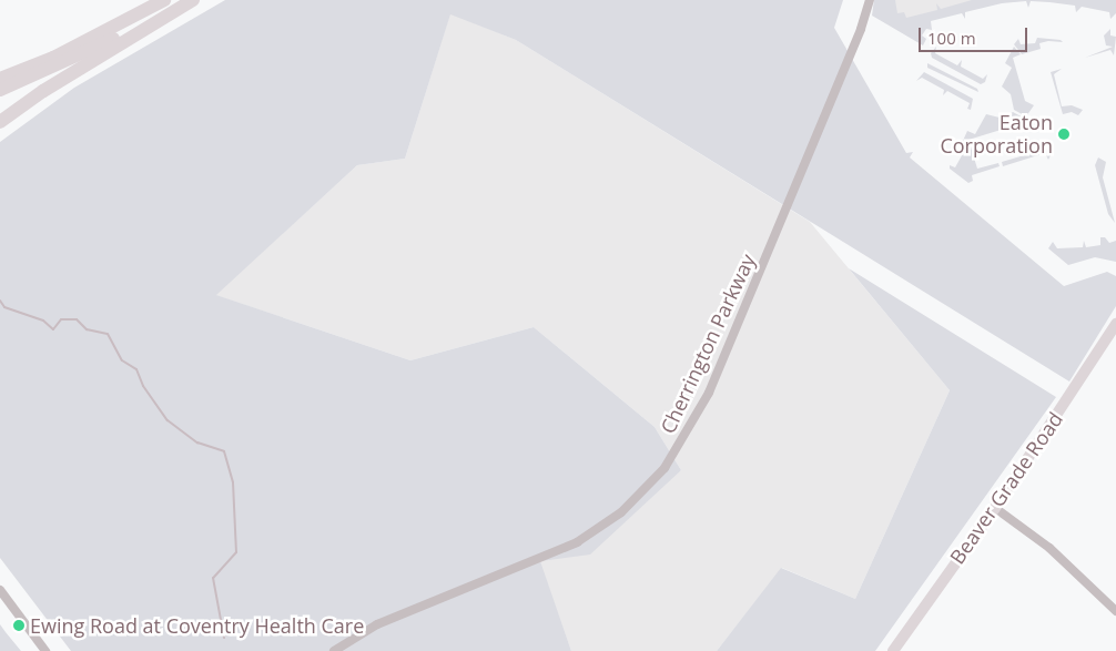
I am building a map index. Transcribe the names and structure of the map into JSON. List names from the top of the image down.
{
  "streets": {
    "main road": ["Beaver Grade Road"],
    "street": ["Cherrington Parkway"]
  },
  "places": ["Eaton Corporation", "Ewing Road at Coventry Health Care"],
  "scale_bar": "100 m"
}
